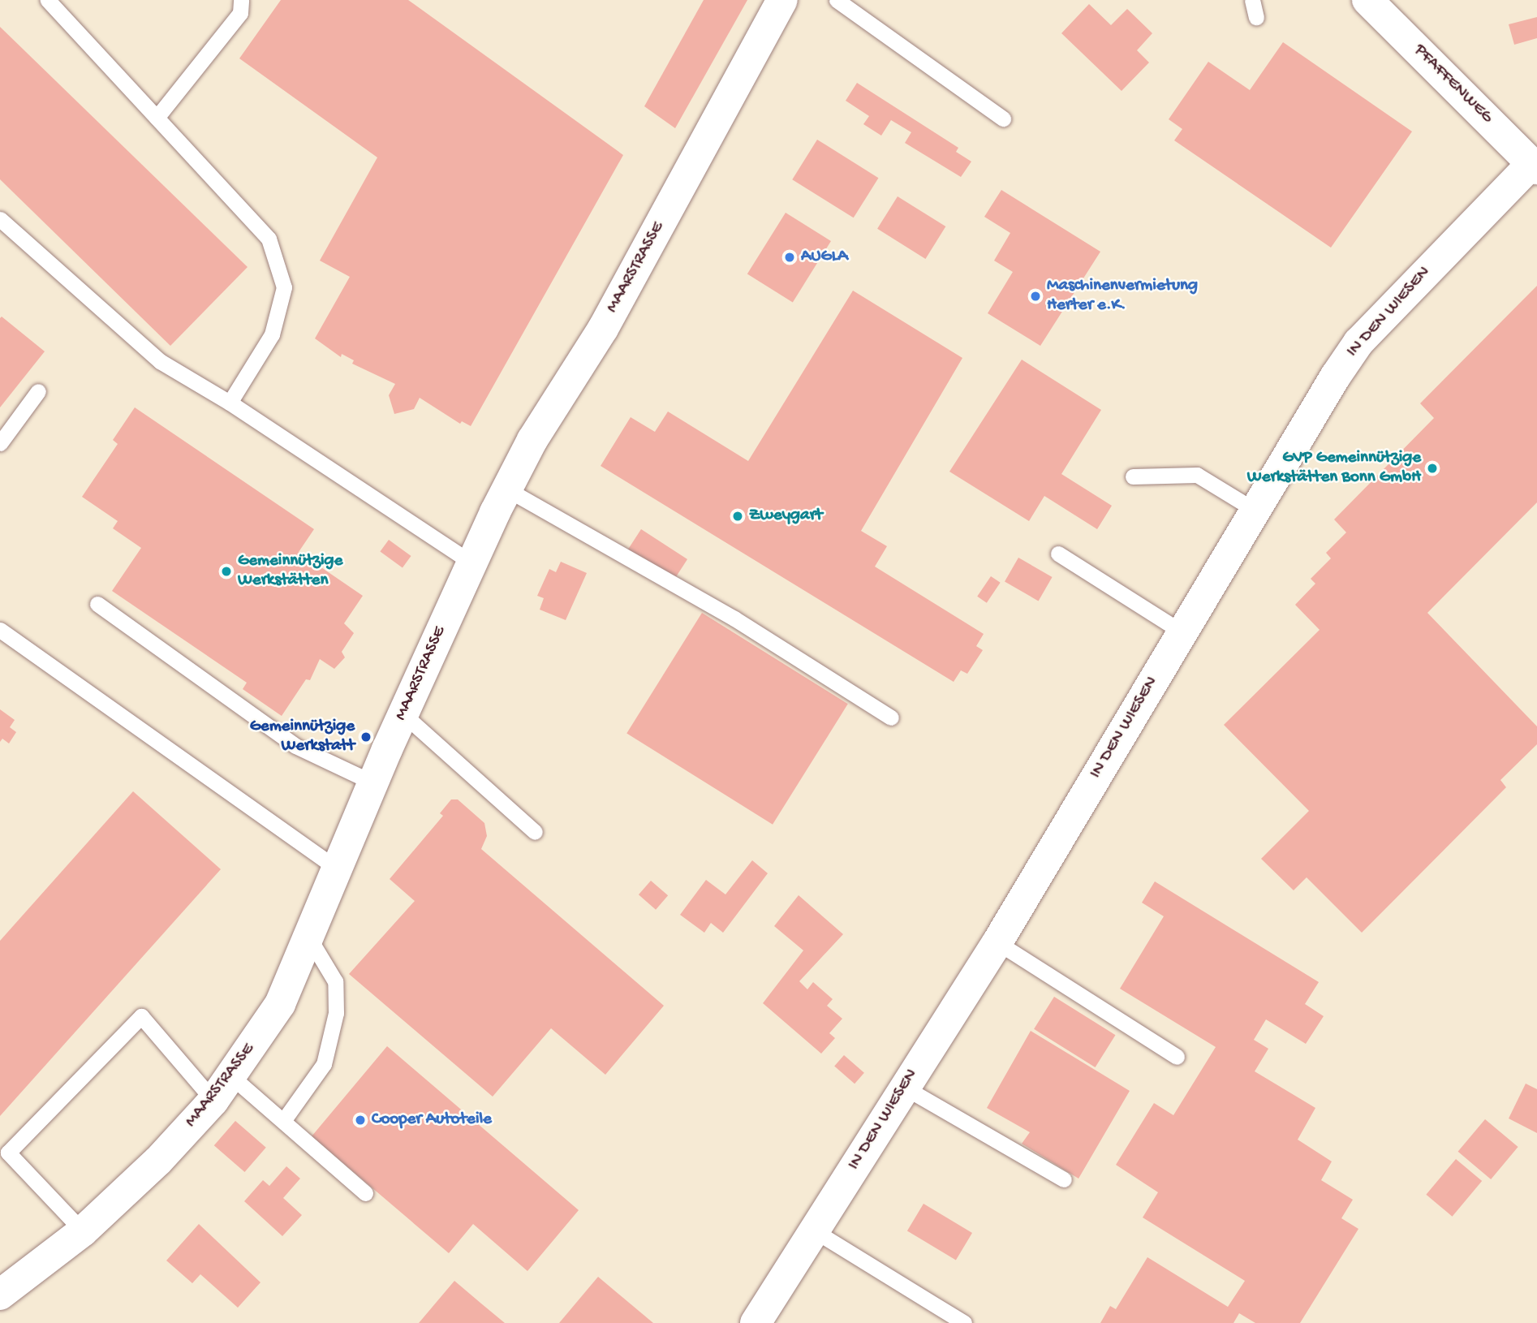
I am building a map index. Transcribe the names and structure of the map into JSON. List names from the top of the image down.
{
  "streets": {
    "street": ["PFAFFENWEG", "MAARSTRASSE", "IN DEN WIESEN"]
  },
  "crossings": [
    ["PFAFFENWEG", "IN DEN WIESEN"]
  ],
  "places": [
    "AUGLA",
    "Maschinenvermietung Herter e.K.",
    "GVP Gemeinnützige Werkstätten Bonn GmbH",
    "Zweygart",
    "Gemeinnützige Werkstätten",
    "Gemeinnützige Werkstatt",
    "Cooper Autoteile"
  ]
}
